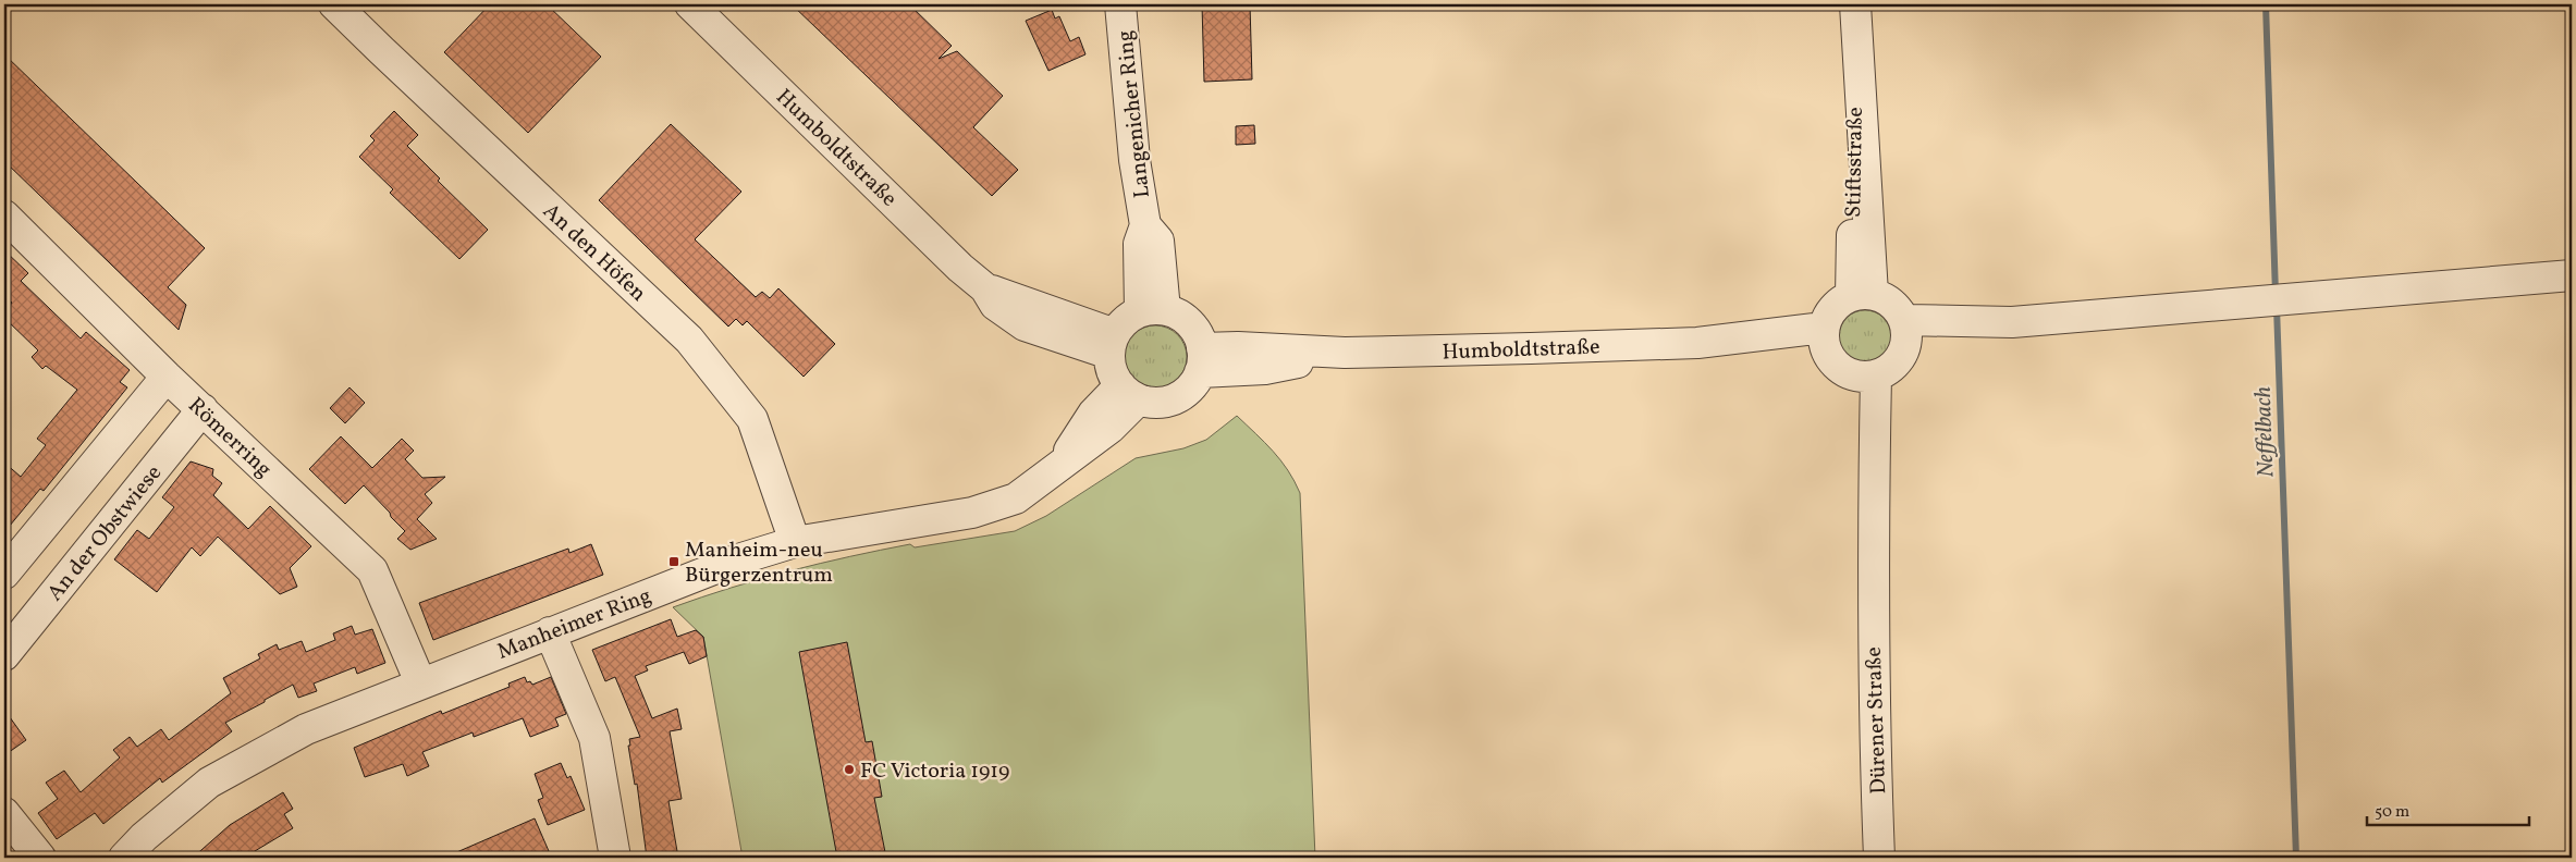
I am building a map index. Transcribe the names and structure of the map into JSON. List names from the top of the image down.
{
  "streets": {
    "street": [
      "Langenicher Ring",
      "Humboldtstraße",
      "Stiftsstraße",
      "An den Höfen",
      "Römerring",
      "An der Obstwiese",
      "Manheimer Ring",
      "Dürener Straße"
    ]
  },
  "crossings": [
    ["Langenicher Ring", "Humboldtstraße"],
    ["Langenicher Ring", "Manheimer Ring"],
    ["Humboldtstraße", "Stiftsstraße"],
    ["Humboldtstraße", "Manheimer Ring"],
    ["Humboldtstraße", "Dürener Straße"],
    ["Stiftsstraße", "Dürener Straße"],
    ["An den Höfen", "Manheimer Ring"],
    ["Römerring", "An der Obstwiese"],
    ["Römerring", "Manheimer Ring"]
  ],
  "water": ["Neffelbach"],
  "places": {
    "transit": ["Manheim-neu Bürgerzentrum"],
    "other": ["FC Victoria 1919"]
  },
  "scale_bar": "50 m"
}
